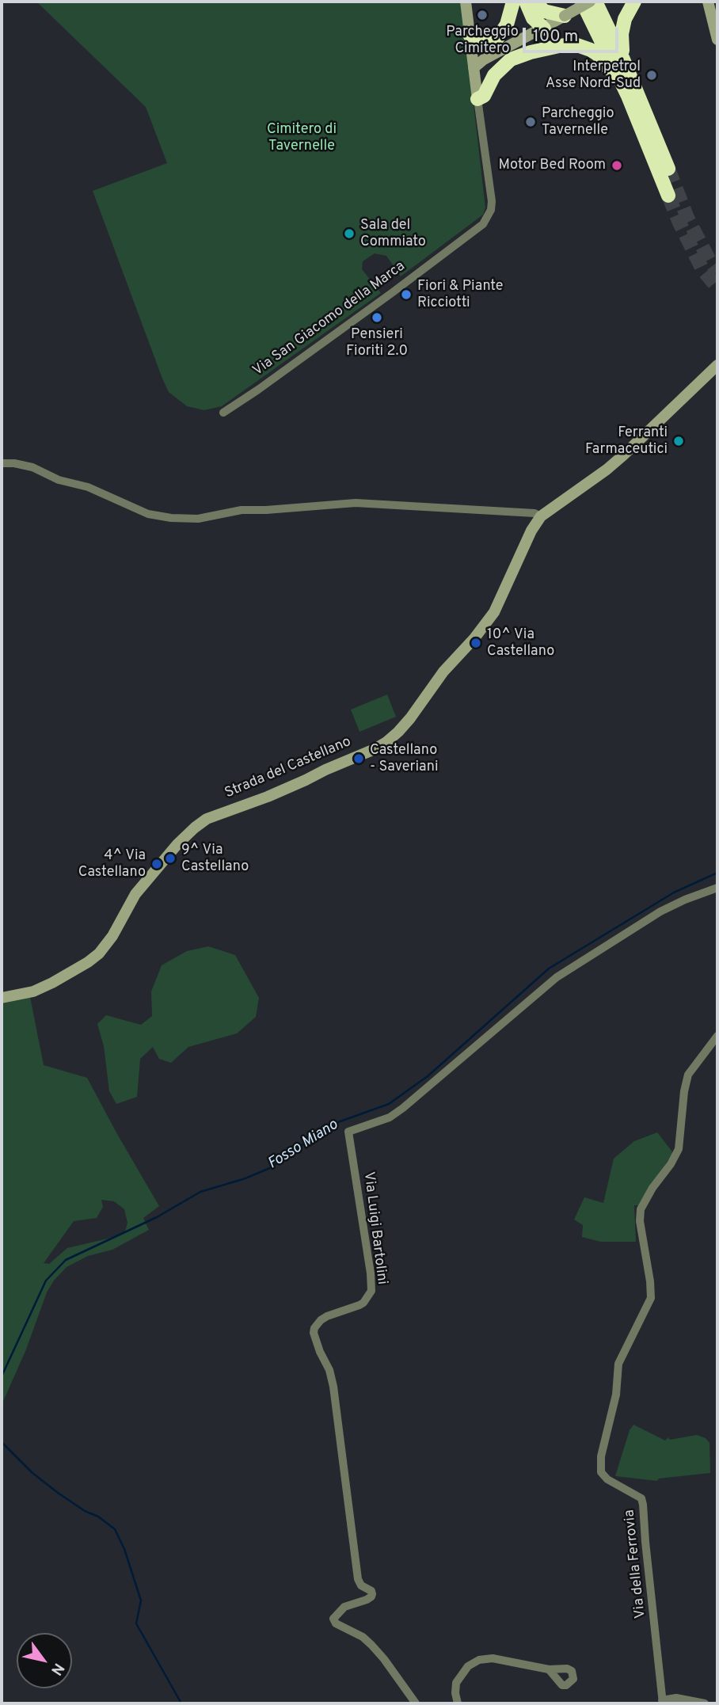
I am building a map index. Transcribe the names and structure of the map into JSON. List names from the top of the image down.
{
  "streets": {
    "street": [
      "Via San Giacomo della Marca",
      "Strada del Castellano",
      "Via Luigi Bartolini",
      "Via della Ferrovia"
    ]
  },
  "water": ["Fosso Miano"],
  "parks": ["Cimitero di Tavernelle"],
  "places": [
    "Parcheggio Cimitero",
    "Interpetrol Asse Nord-Sud",
    "Parcheggio Tavernelle",
    "Motor Bed Room",
    "Sala del Commiato",
    "Fiori & Piante Ricciotti",
    "Pensieri Fioriti 2.0",
    "Ferranti Farmaceutici",
    "10^ Via Castellano",
    "Castellano - Saveriani",
    "9^ Via Castellano",
    "4^ Via Castellano"
  ],
  "scale_bar": "100 m",
  "north": "bottom right"
}
